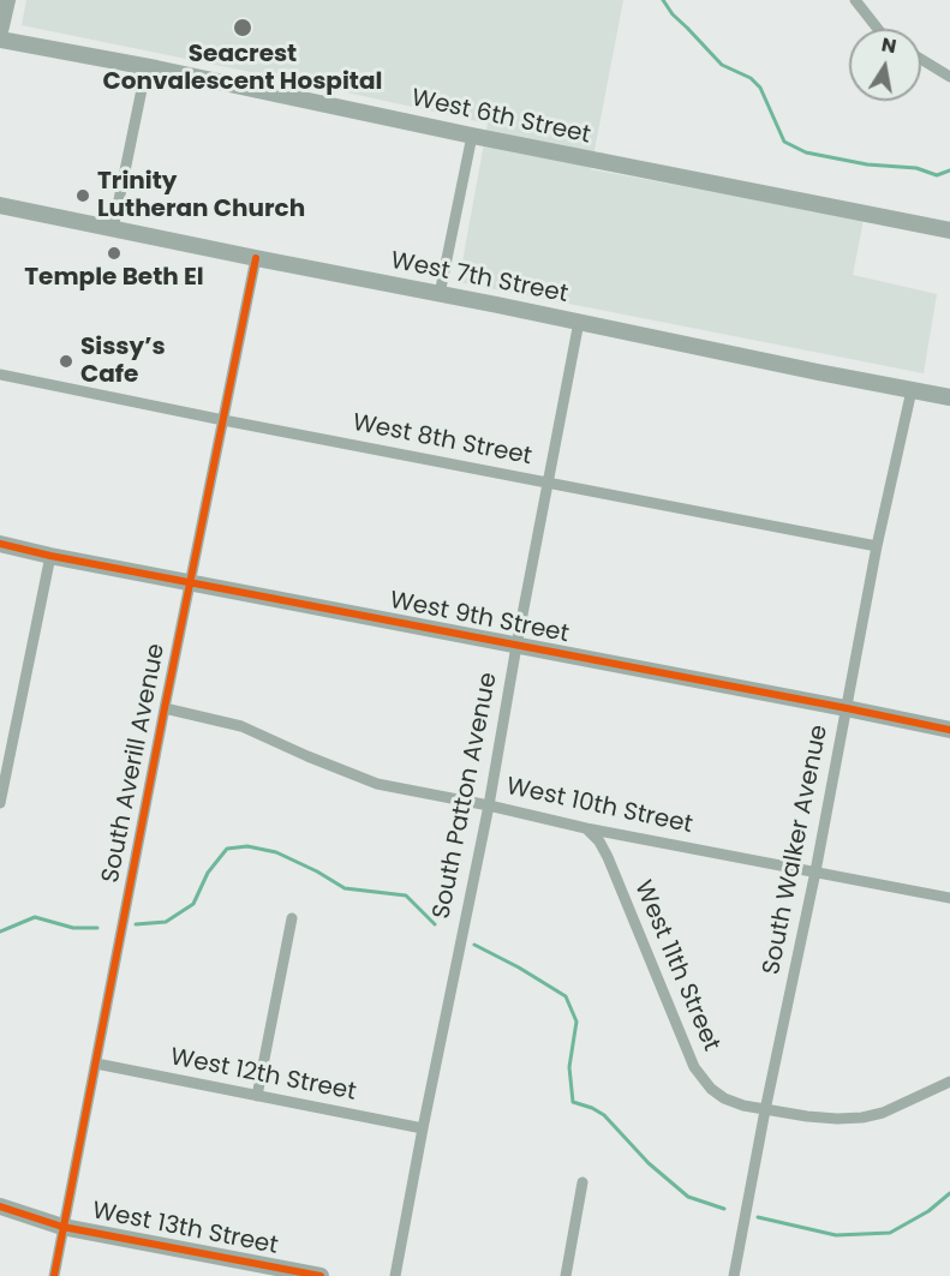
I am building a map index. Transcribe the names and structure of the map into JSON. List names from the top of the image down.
{
  "streets": {
    "street": [
      "West 6th Street",
      "West 7th Street",
      "West 8th Street",
      "West 9th Street",
      "South Averill Avenue",
      "South Patton Avenue",
      "West 10th Street",
      "South Walker Avenue",
      "West 11th Street",
      "West 12th Street",
      "West 13th Street"
    ]
  },
  "crossings": [
    ["West 7th Street", "South Averill Avenue"],
    ["West 7th Street", "South Patton Avenue"],
    ["West 7th Street", "South Walker Avenue"],
    ["West 8th Street", "South Averill Avenue"],
    ["West 8th Street", "South Patton Avenue"],
    ["West 8th Street", "South Walker Avenue"],
    ["West 9th Street", "South Averill Avenue"],
    ["West 9th Street", "South Patton Avenue"],
    ["West 9th Street", "South Walker Avenue"],
    ["South Averill Avenue", "West 10th Street"],
    ["South Averill Avenue", "West 12th Street"],
    ["South Averill Avenue", "West 13th Street"],
    ["South Patton Avenue", "West 10th Street"],
    ["South Patton Avenue", "West 12th Street"],
    ["West 10th Street", "South Walker Avenue"],
    ["West 10th Street", "West 11th Street"],
    ["South Walker Avenue", "West 11th Street"]
  ],
  "places": [
    "Seacrest Convalescent Hospital",
    "Trinity Lutheran Church",
    "Temple Beth El",
    "Sissy’s Cafe"
  ],
  "north": "top"
}
